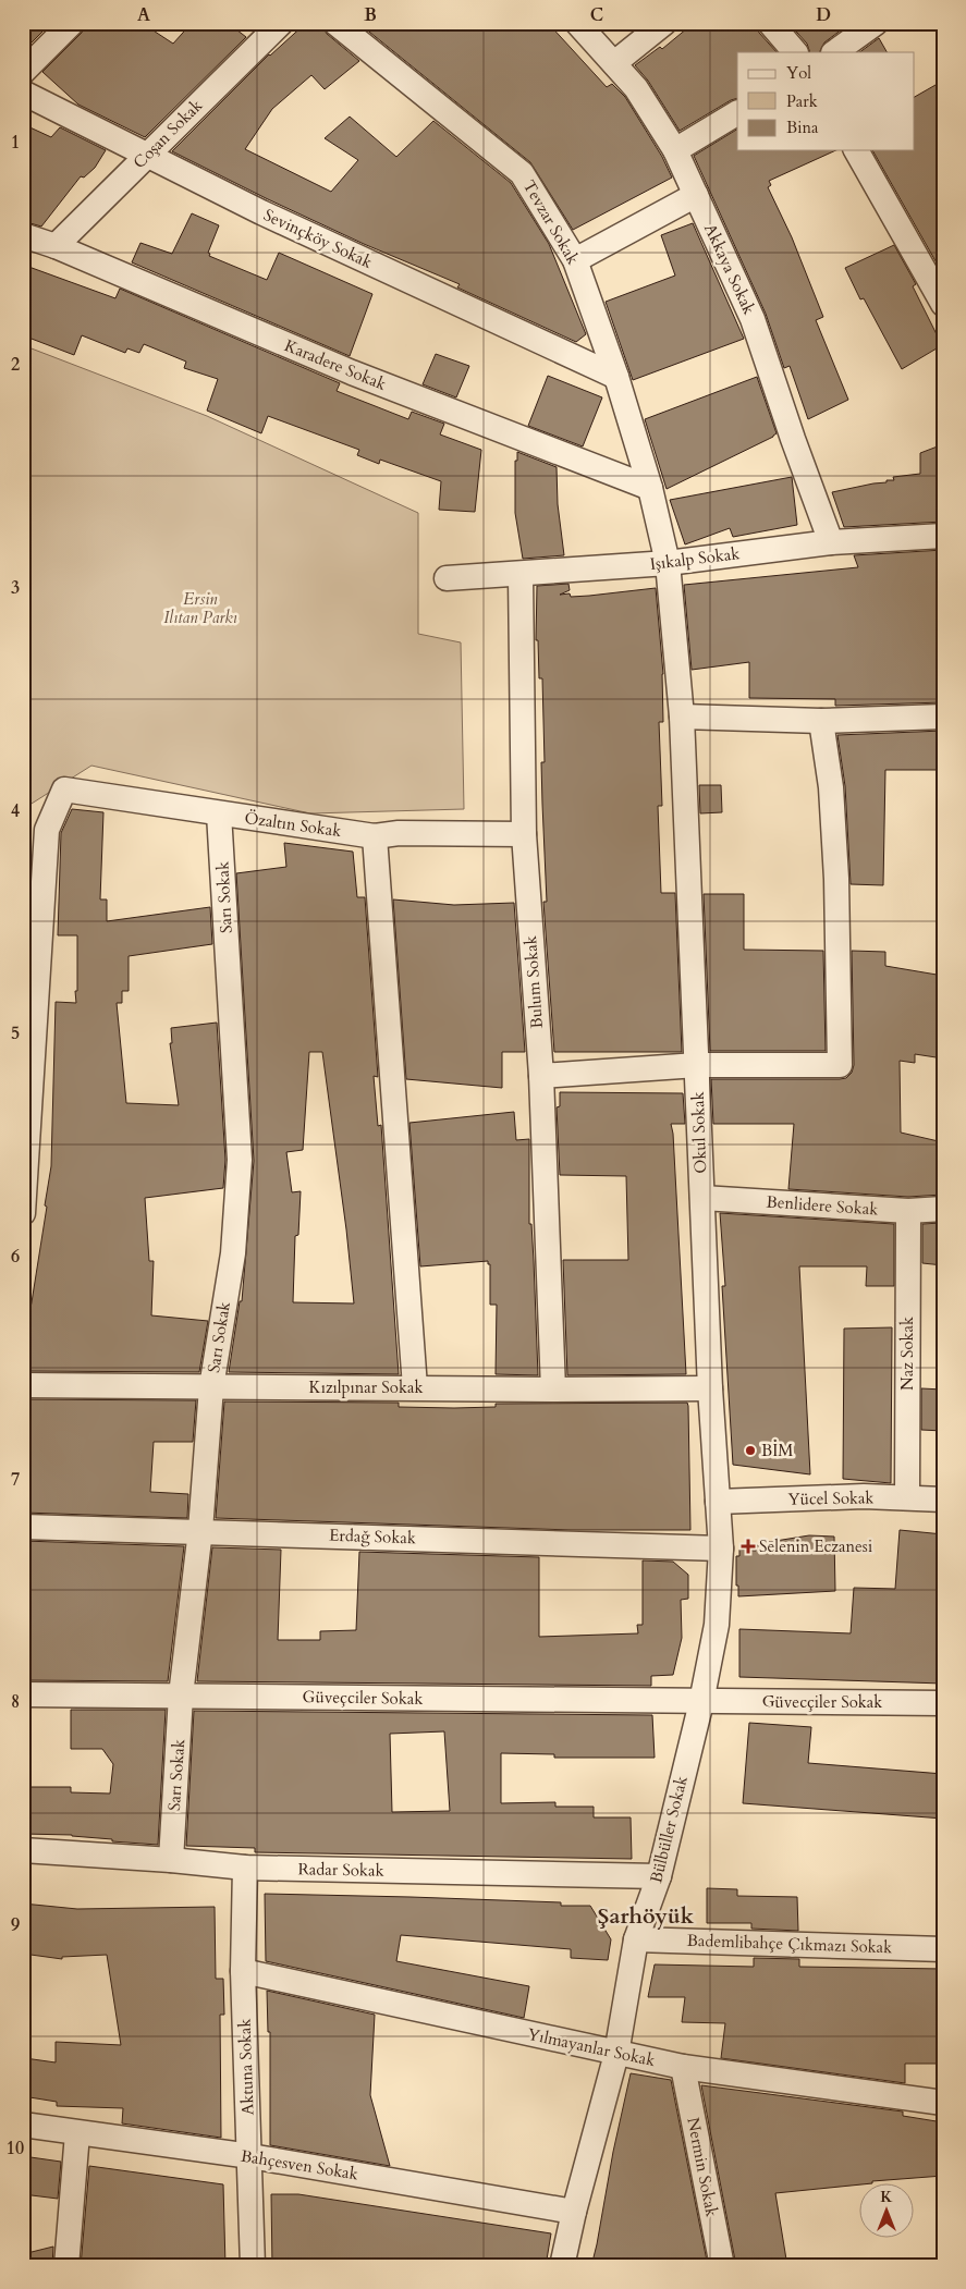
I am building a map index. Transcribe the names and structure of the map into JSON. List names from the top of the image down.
{
  "streets": {
    "street": [
      "Coşan Sokak",
      "Tevzar Sokak",
      "Sevinçköy Sokak",
      "Akkaya Sokak",
      "Karadere Sokak",
      "Işıkalp Sokak",
      "Özaltın Sokak",
      "Sarı Sokak",
      "Bulum Sokak",
      "Okul Sokak",
      "Benlidere Sokak",
      "Naz Sokak",
      "Kızılpınar Sokak",
      "Yücel Sokak",
      "Erdağ Sokak",
      "Güveçciler Sokak",
      "Güvecçiler Sokak",
      "Bülbüller Sokak",
      "Radar Sokak",
      "Bademlibahçe Çıkmazı Sokak",
      "Yılmayanlar Sokak",
      "Aktuna Sokak",
      "Bahçesven Sokak",
      "Nermin Sokak"
    ]
  },
  "crossings": [
    ["Coşan Sokak", "Sevinçköy Sokak"],
    ["Coşan Sokak", "Karadere Sokak"],
    ["Tevzar Sokak", "Sevinçköy Sokak"],
    ["Tevzar Sokak", "Karadere Sokak"],
    ["Tevzar Sokak", "Işıkalp Sokak"],
    ["Tevzar Sokak", "Okul Sokak"],
    ["Akkaya Sokak", "Işıkalp Sokak"],
    ["Işıkalp Sokak", "Bulum Sokak"],
    ["Özaltın Sokak", "Sarı Sokak"],
    ["Özaltın Sokak", "Bulum Sokak"],
    ["Sarı Sokak", "Kızılpınar Sokak"],
    ["Sarı Sokak", "Erdağ Sokak"],
    ["Sarı Sokak", "Güveçciler Sokak"],
    ["Sarı Sokak", "Radar Sokak"],
    ["Bulum Sokak", "Kızılpınar Sokak"],
    ["Okul Sokak", "Benlidere Sokak"],
    ["Okul Sokak", "Kızılpınar Sokak"],
    ["Okul Sokak", "Yücel Sokak"],
    ["Okul Sokak", "Erdağ Sokak"],
    ["Okul Sokak", "Bülbüller Sokak"],
    ["Benlidere Sokak", "Naz Sokak"],
    ["Naz Sokak", "Yücel Sokak"],
    ["Erdağ Sokak", "Bülbüller Sokak"],
    ["Güveçciler Sokak", "Güvecçiler Sokak"],
    ["Güveçciler Sokak", "Bülbüller Sokak"],
    ["Güvecçiler Sokak", "Bülbüller Sokak"],
    ["Bülbüller Sokak", "Radar Sokak"],
    ["Bülbüller Sokak", "Bademlibahçe Çıkmazı Sokak"],
    ["Bülbüller Sokak", "Yılmayanlar Sokak"],
    ["Bülbüller Sokak", "Bahçesven Sokak"],
    ["Radar Sokak", "Aktuna Sokak"],
    ["Yılmayanlar Sokak", "Aktuna Sokak"],
    ["Yılmayanlar Sokak", "Nermin Sokak"],
    ["Aktuna Sokak", "Bahçesven Sokak"]
  ],
  "districts": ["Şarhöyük"],
  "parks": ["Ersin Ilıtan Parkı"],
  "places": {
    "other": ["BİM"],
    "health": ["Selenin Eczanesi"]
  },
  "legend": ["Yol", "Park", "Bina"],
  "north": "top",
  "grid": {
    "columns": [
      "A",
      "B",
      "C",
      "D"
    ],
    "rows": [
      "1",
      "2",
      "3",
      "4",
      "5",
      "6",
      "7",
      "8",
      "9",
      "10"
    ]
  }
}
